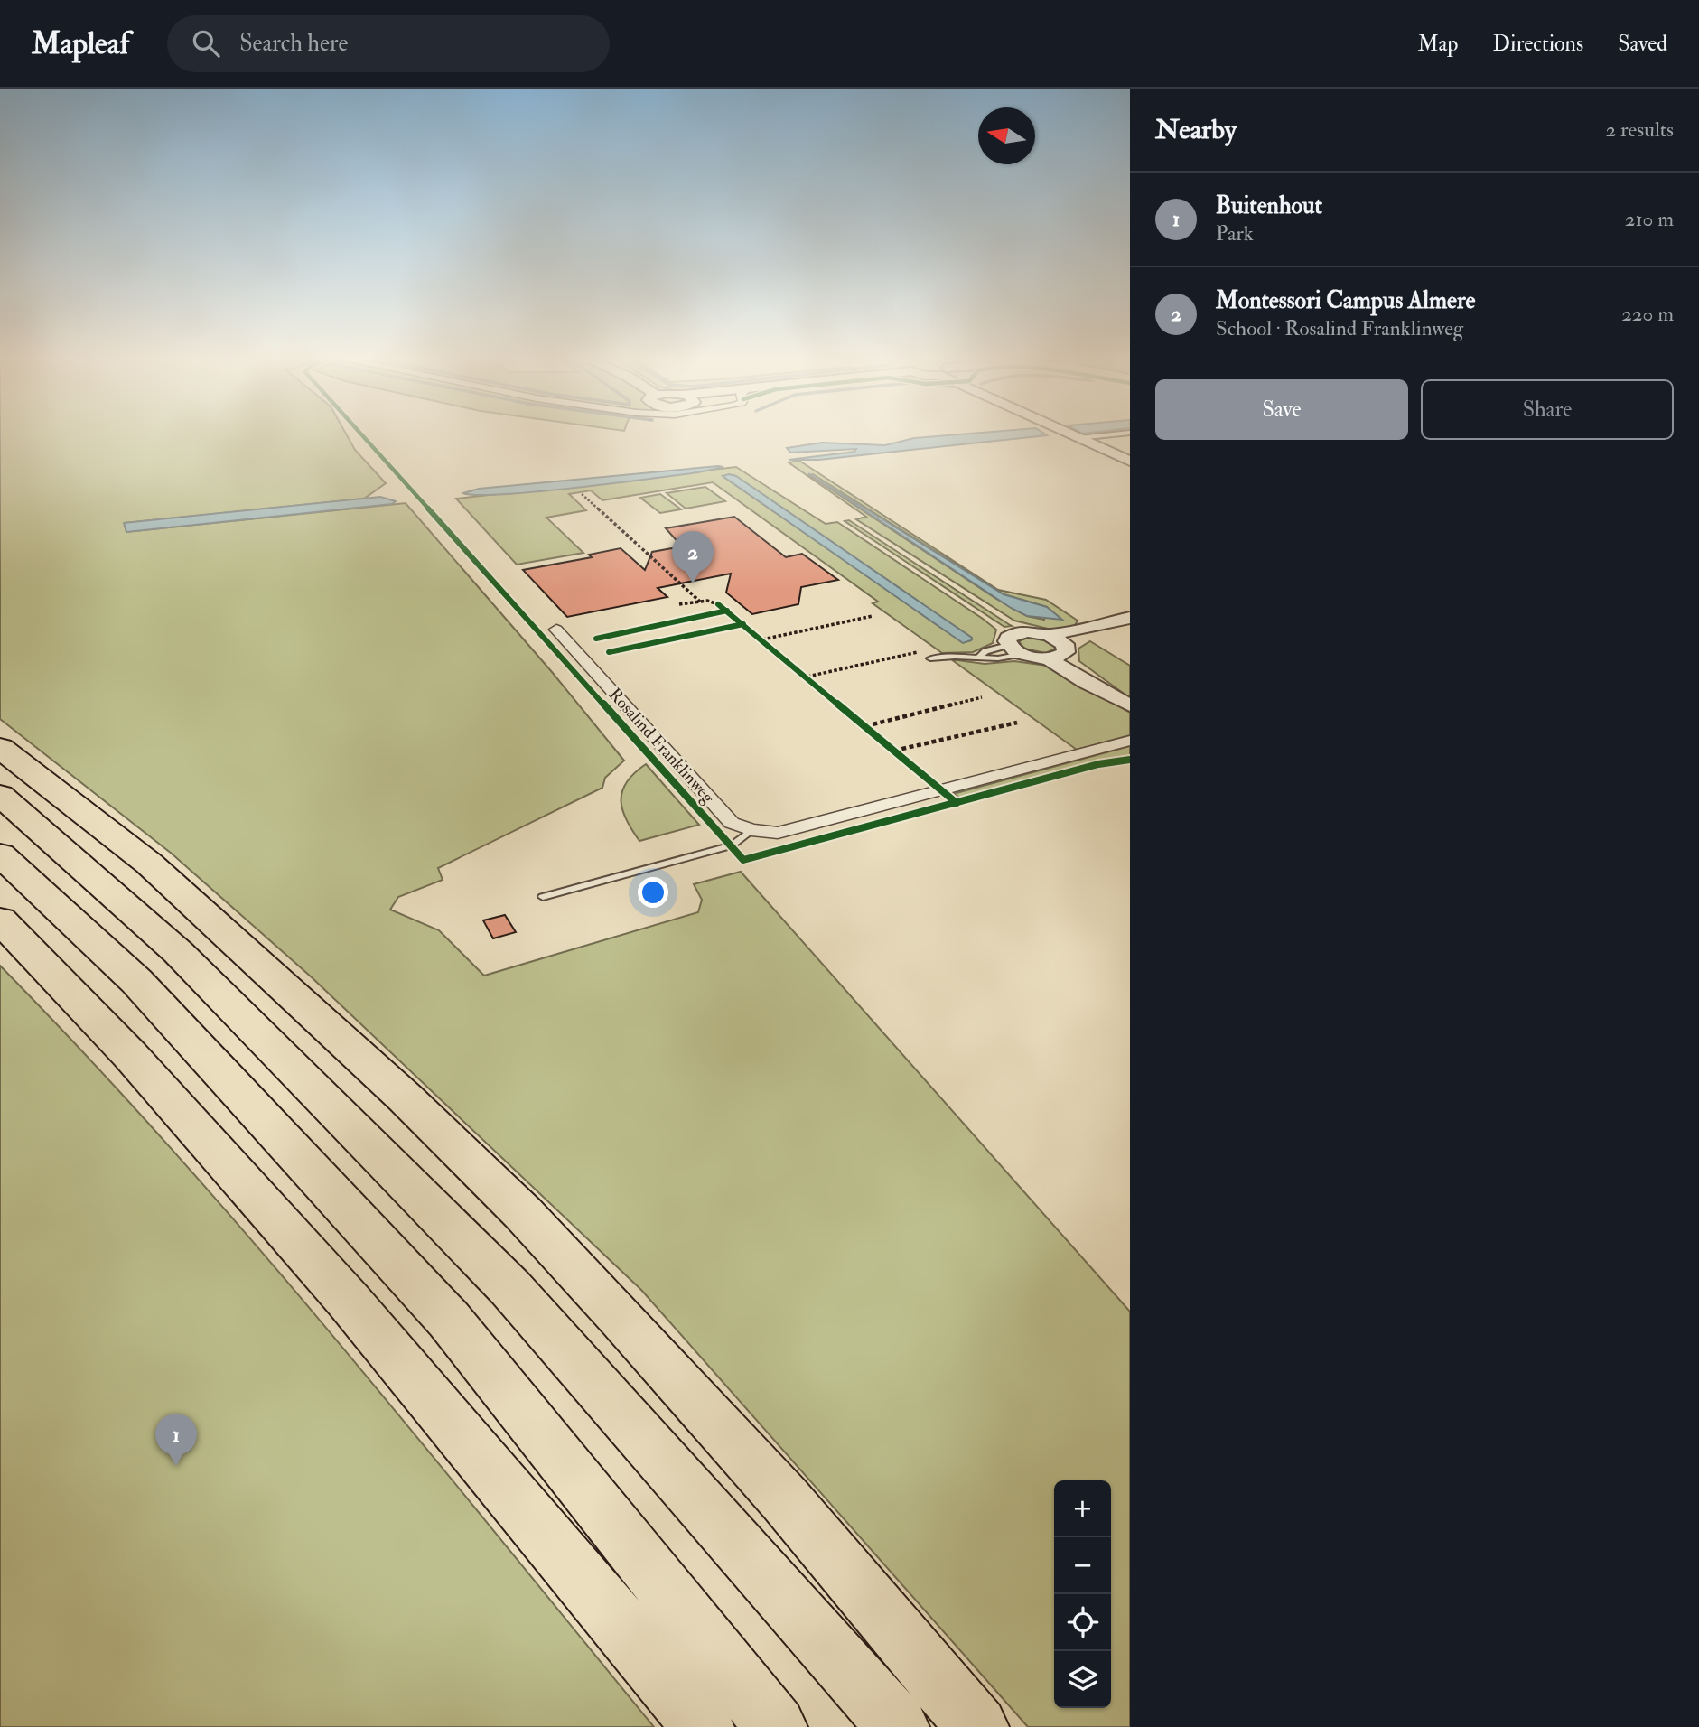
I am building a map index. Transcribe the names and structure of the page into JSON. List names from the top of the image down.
{
  "streets": {
    "street": ["Rosalind Franklinweg"]
  },
  "north": "left",
  "page": {
    "header": "Mapleaf",
    "search": "Search here",
    "nav": ["Map", "Directions", "Saved"],
    "heading": ["Nearby", "2 results"],
    "list": [
      {
        "mark": "1",
        "name": "Buitenhout",
        "note": "Park",
        "value": "210 m"
      },
      {
        "mark": "2",
        "name": "Montessori Campus Almere",
        "note": "School · Rosalind Franklinweg",
        "value": "220 m"
      }
    ],
    "buttons": ["Save", "Share"],
    "pins": ["2", "1"],
    "map_buttons": ["+", "−"]
  }
}
